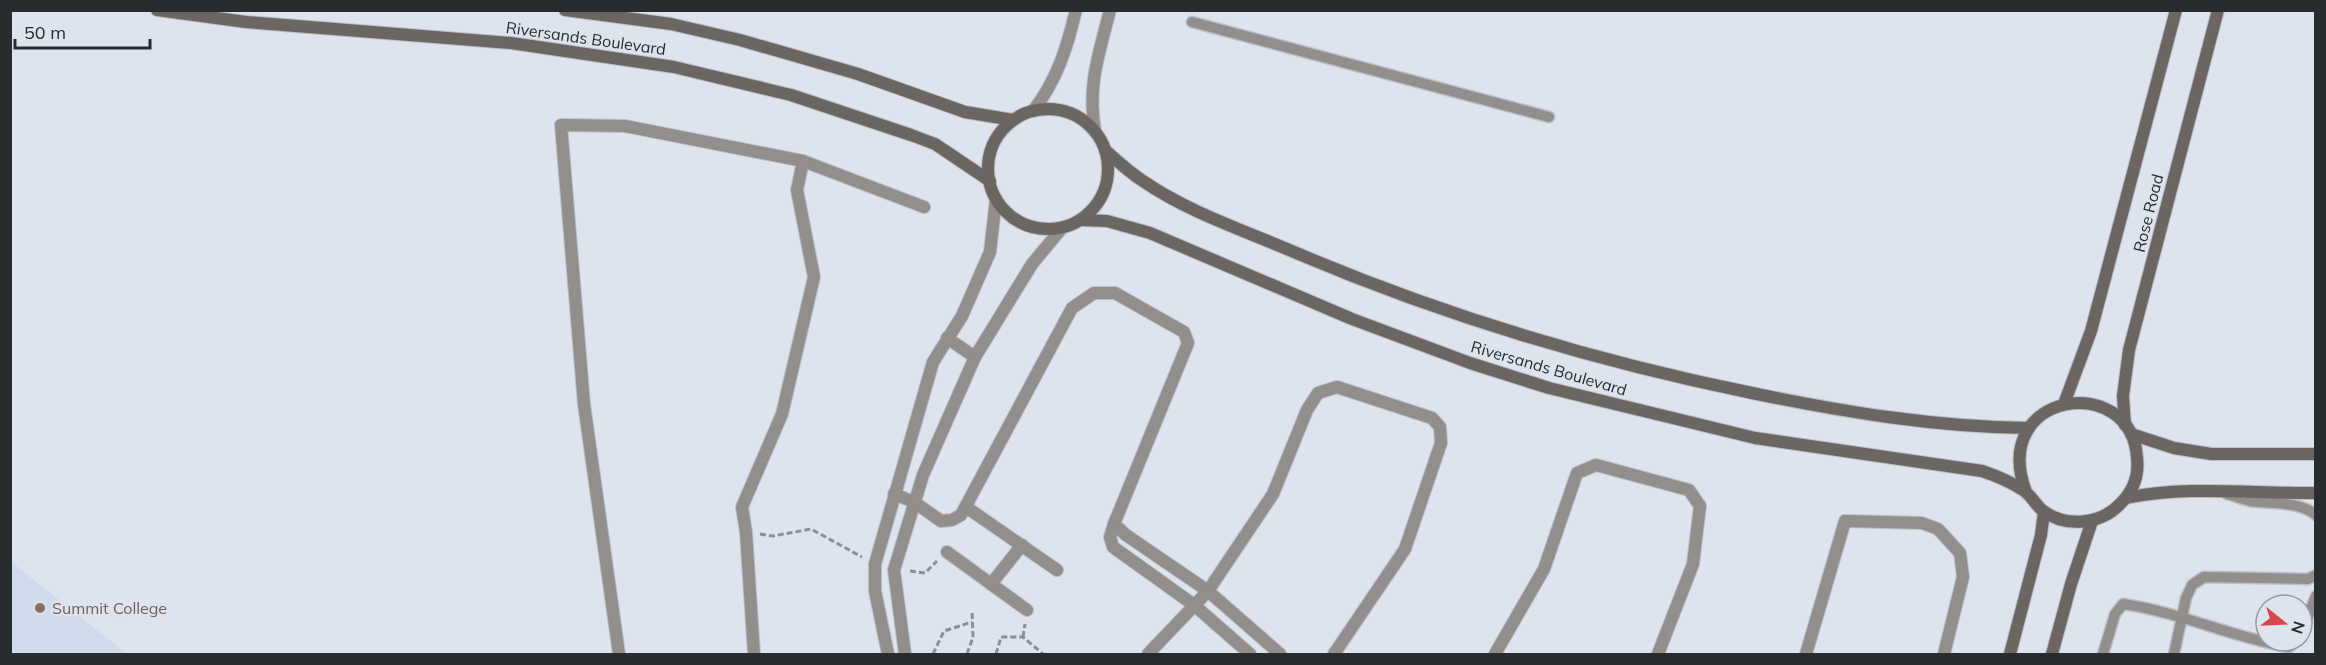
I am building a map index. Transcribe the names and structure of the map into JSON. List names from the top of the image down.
{
  "streets": {
    "street": ["Riversands Boulevard", "Rose Road"]
  },
  "crossings": [
    ["Riversands Boulevard", "Rose Road"]
  ],
  "places": ["Summit College"],
  "scale_bar": "50 m",
  "north": "right"
}
